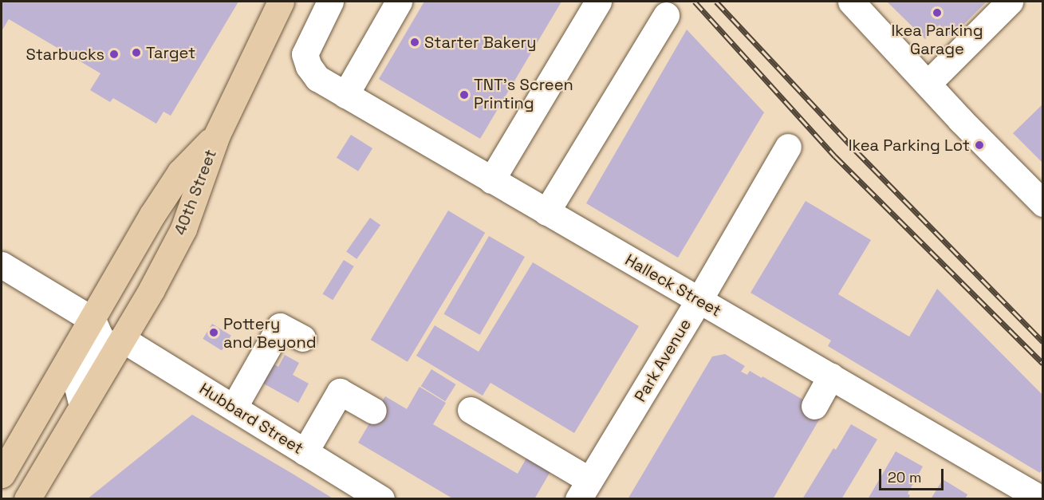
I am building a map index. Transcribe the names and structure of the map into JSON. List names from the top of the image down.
{
  "streets": {
    "main road": ["40th Street"],
    "street": ["Halleck Street", "Park Avenue", "Hubbard Street"]
  },
  "crossings": [
    ["40th Street", "Hubbard Street"],
    ["Halleck Street", "Park Avenue"]
  ],
  "places": [
    "Ikea Parking Garage",
    "Starter Bakery",
    "Target",
    "Starbucks",
    "TNT's Screen Printing",
    "Ikea Parking Lot",
    "Pottery and Beyond"
  ],
  "scale_bar": "20 m"
}
